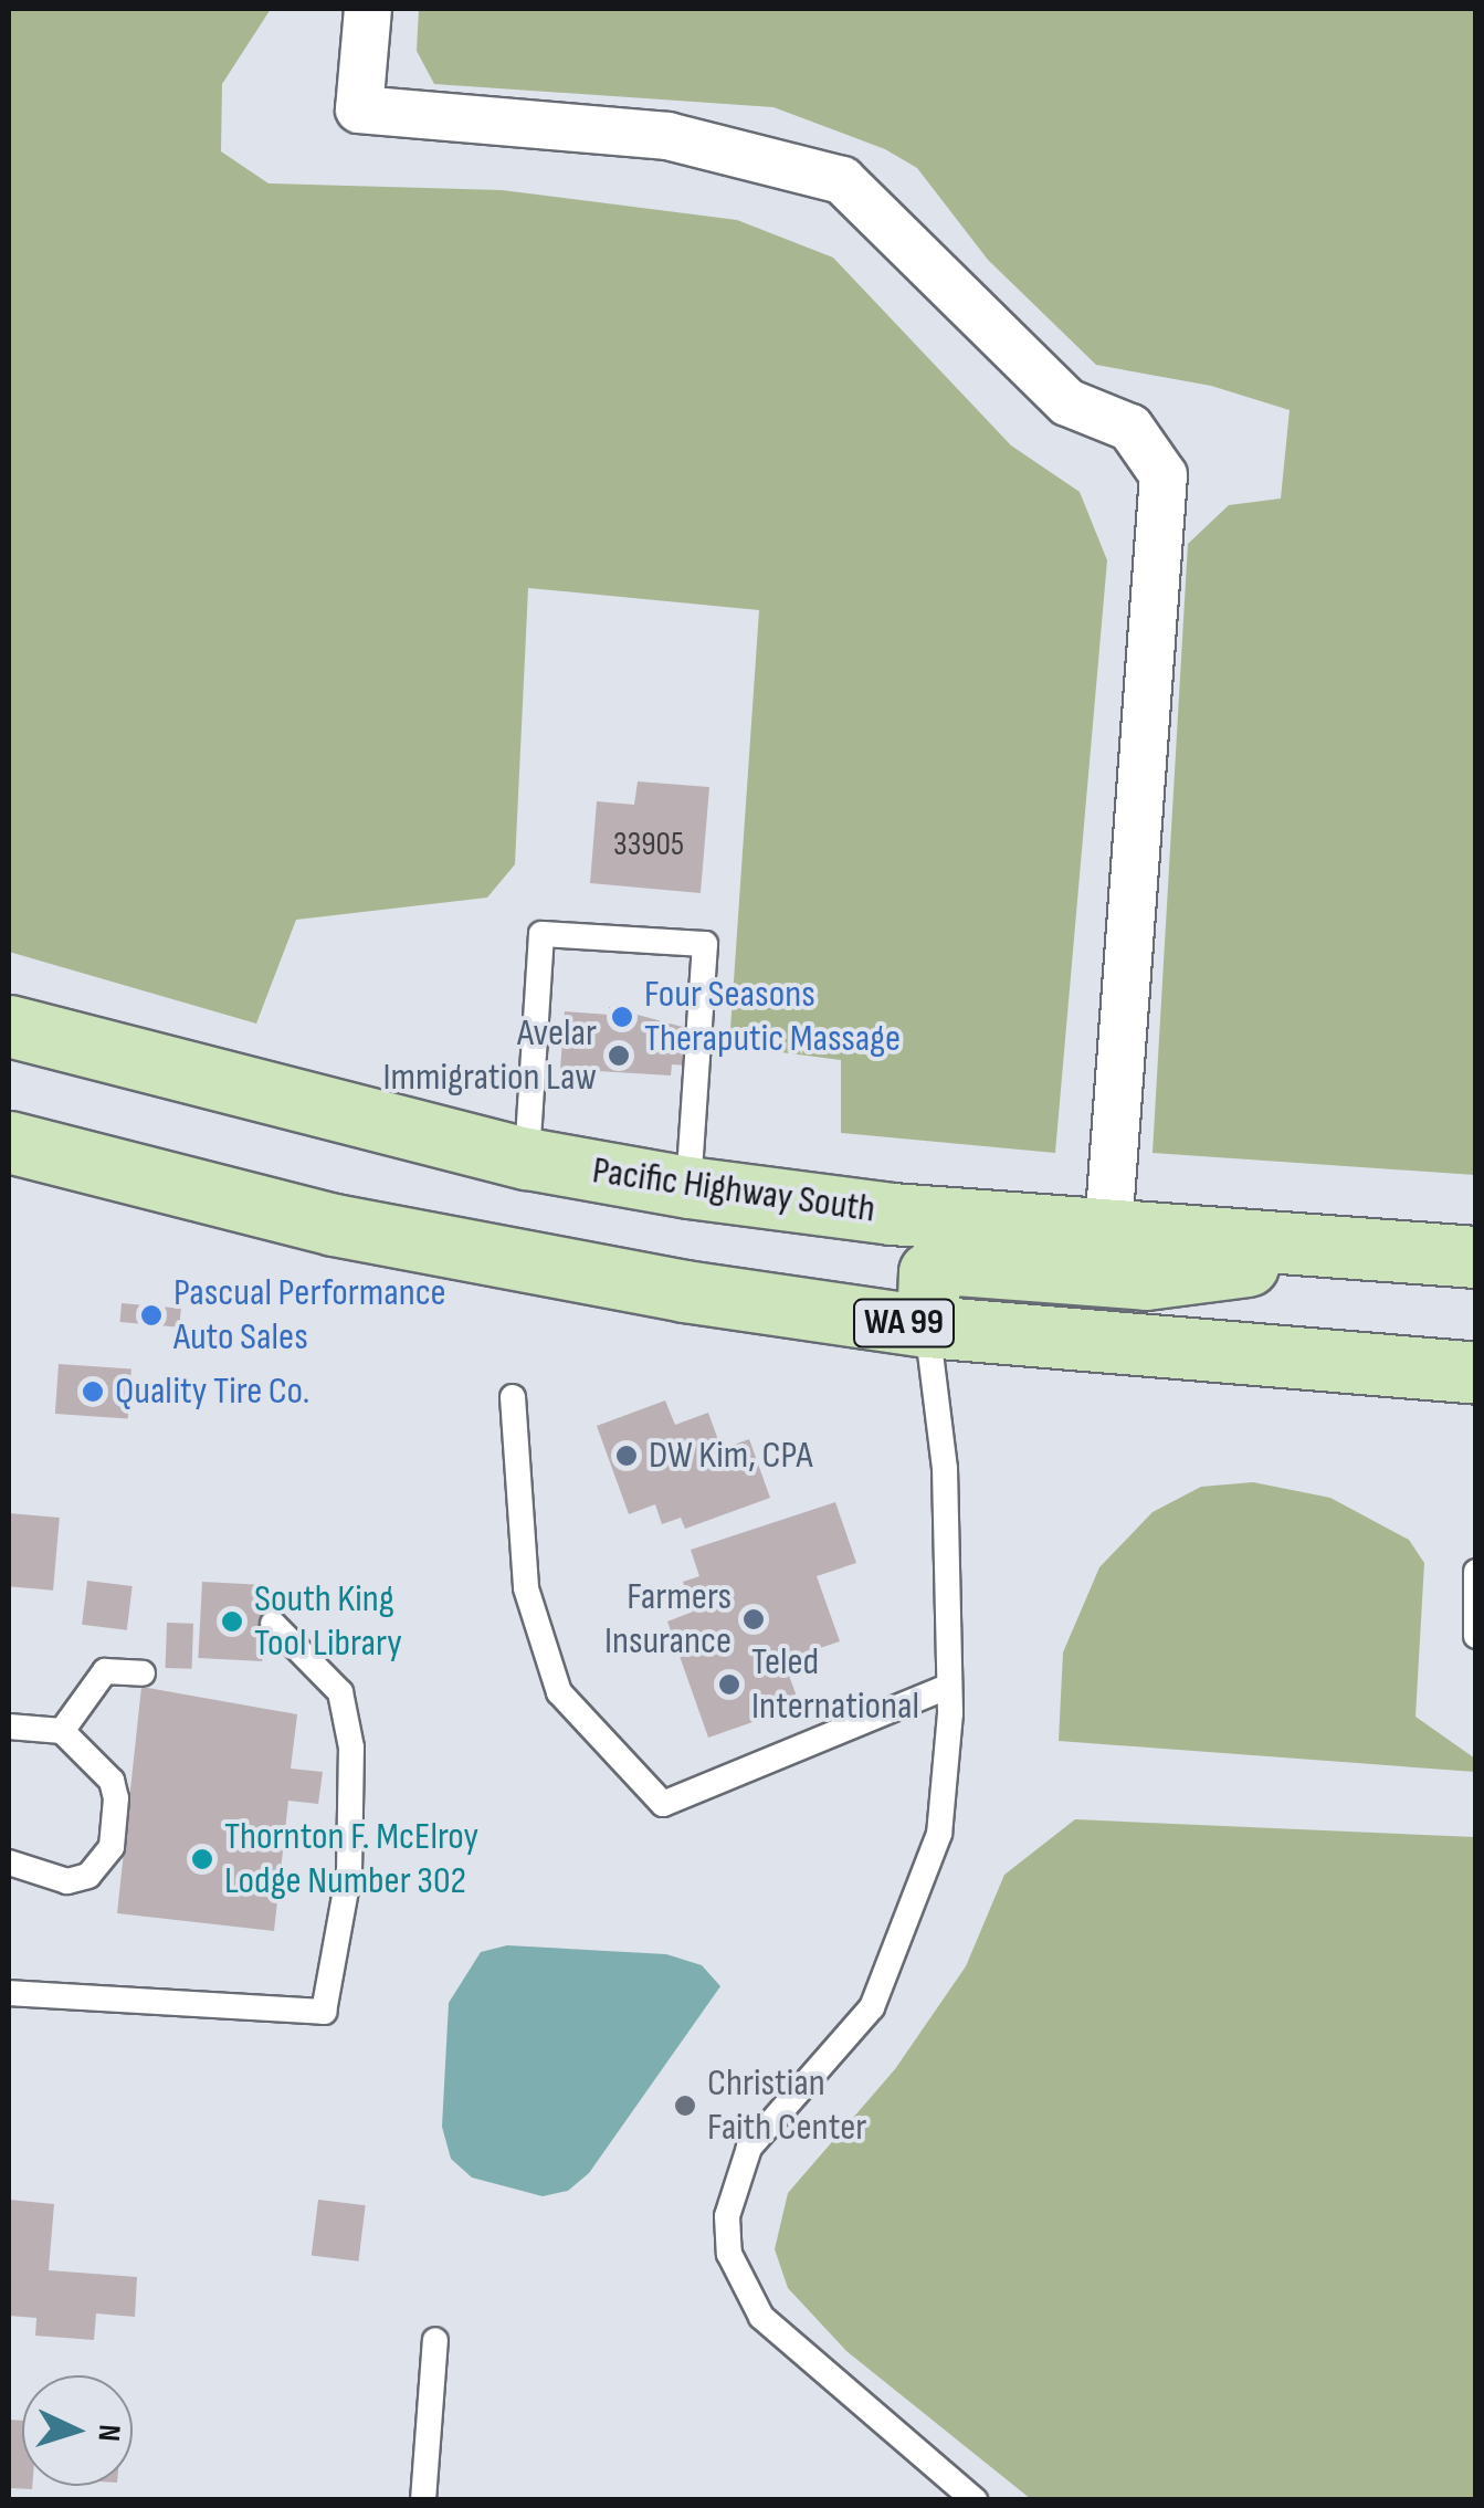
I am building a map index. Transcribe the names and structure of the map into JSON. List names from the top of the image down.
{
  "streets": {
    "main road": ["Pacific Highway South", "WA 99"]
  },
  "places": [
    "Four Seasons Theraputic Massage",
    "Avelar Immigration Law",
    "Pascual Performance Auto Sales",
    "Quality Tire Co.",
    "DW Kim, CPA",
    "Farmers Insurance",
    "South King Tool Library",
    "Teled International",
    "Thornton F. McElroy Lodge Number 302",
    "Christian Faith Center"
  ],
  "house_numbers": ["33905"],
  "north": "right"
}
